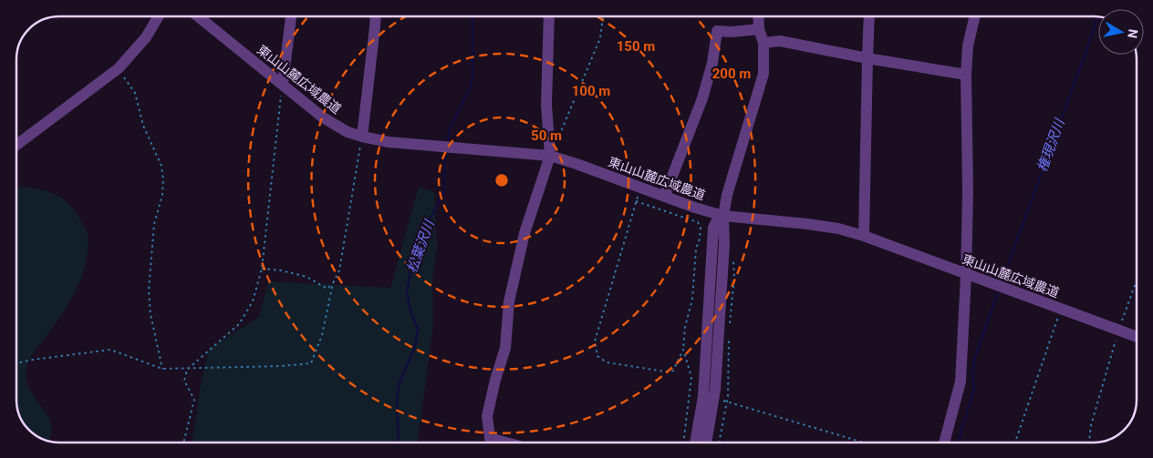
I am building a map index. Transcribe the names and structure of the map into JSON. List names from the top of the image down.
{
  "streets": {
    "street": ["東山山麓広域農道"]
  },
  "water": ["権現沢川", "松葉沢川"],
  "north": "right",
  "rings": [
    "150 m",
    "200 m",
    "100 m",
    "50 m"
  ]
}
